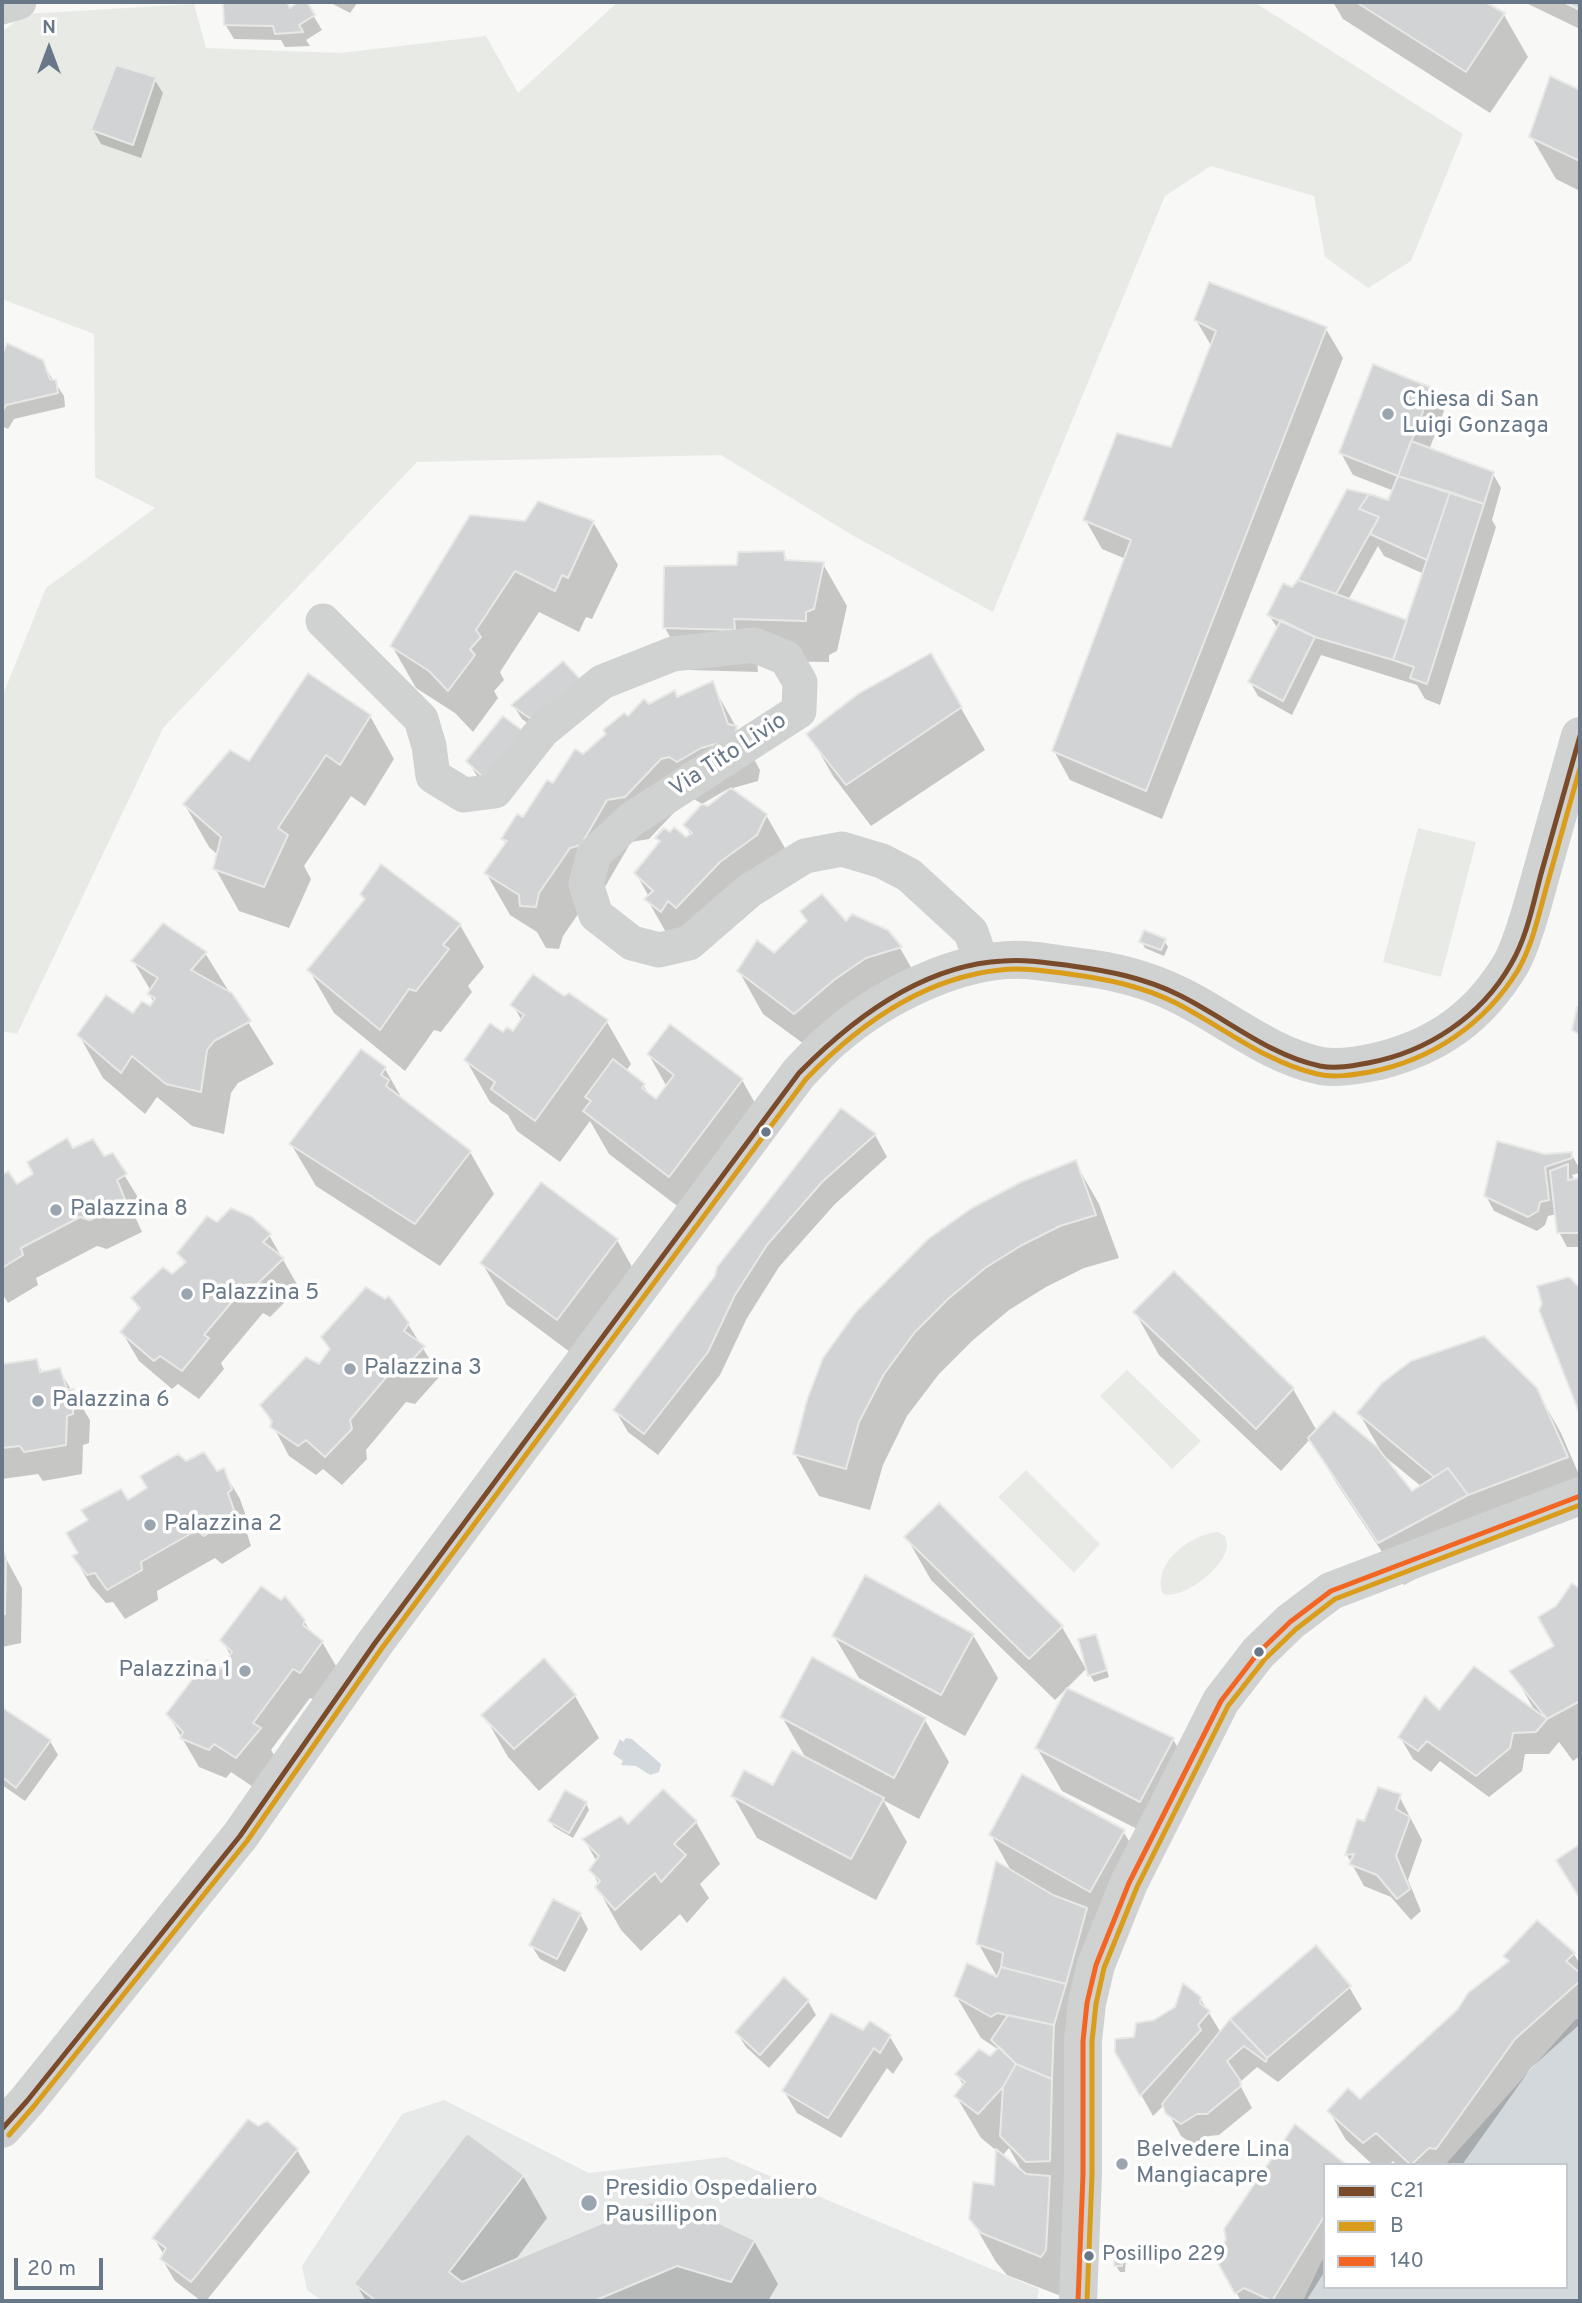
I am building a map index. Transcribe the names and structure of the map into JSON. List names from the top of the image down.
{
  "streets": {
    "street": ["Via Tito Livio"]
  },
  "places": [
    "Chiesa di San Luigi Gonzaga",
    "Palazzina 8",
    "Palazzina 5",
    "Palazzina 3",
    "Palazzina 6",
    "Palazzina 2",
    "Palazzina 1",
    "Belvedere Lina Mangiacapre",
    "Presidio Ospedaliero Pausillipon",
    "Posillipo 229"
  ],
  "lines": ["transit line C21", "transit line B", "transit line 140"],
  "legend": ["C21", "B", "140"],
  "scale_bar": "20 m",
  "north": "top"
}
